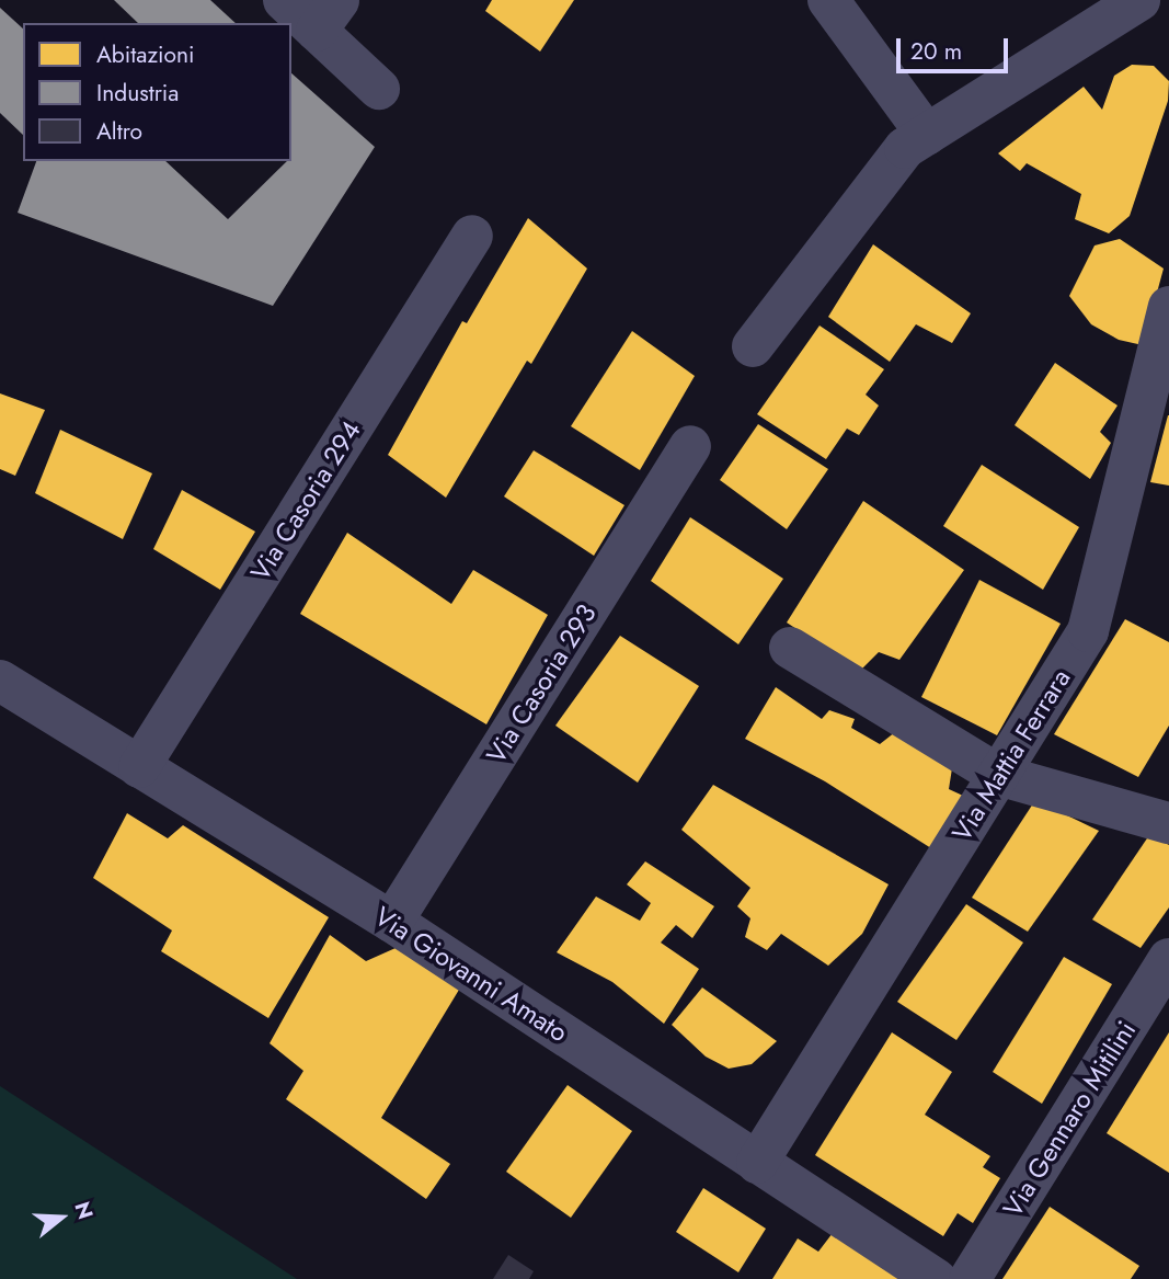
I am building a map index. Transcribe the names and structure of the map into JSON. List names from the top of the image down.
{
  "streets": {
    "street": [
      "Via Casoria 294",
      "Via Casoria 293",
      "Via Mattia Ferrara",
      "Via Giovanni Amato",
      "Via Gennaro Mitilini"
    ]
  },
  "crossings": [
    ["Via Casoria 294", "Via Giovanni Amato"],
    ["Via Casoria 293", "Via Giovanni Amato"],
    ["Via Mattia Ferrara", "Via Giovanni Amato"]
  ],
  "legend": ["Abitazioni", "Industria", "Altro"],
  "scale_bar": "20 m",
  "north": "right"
}
